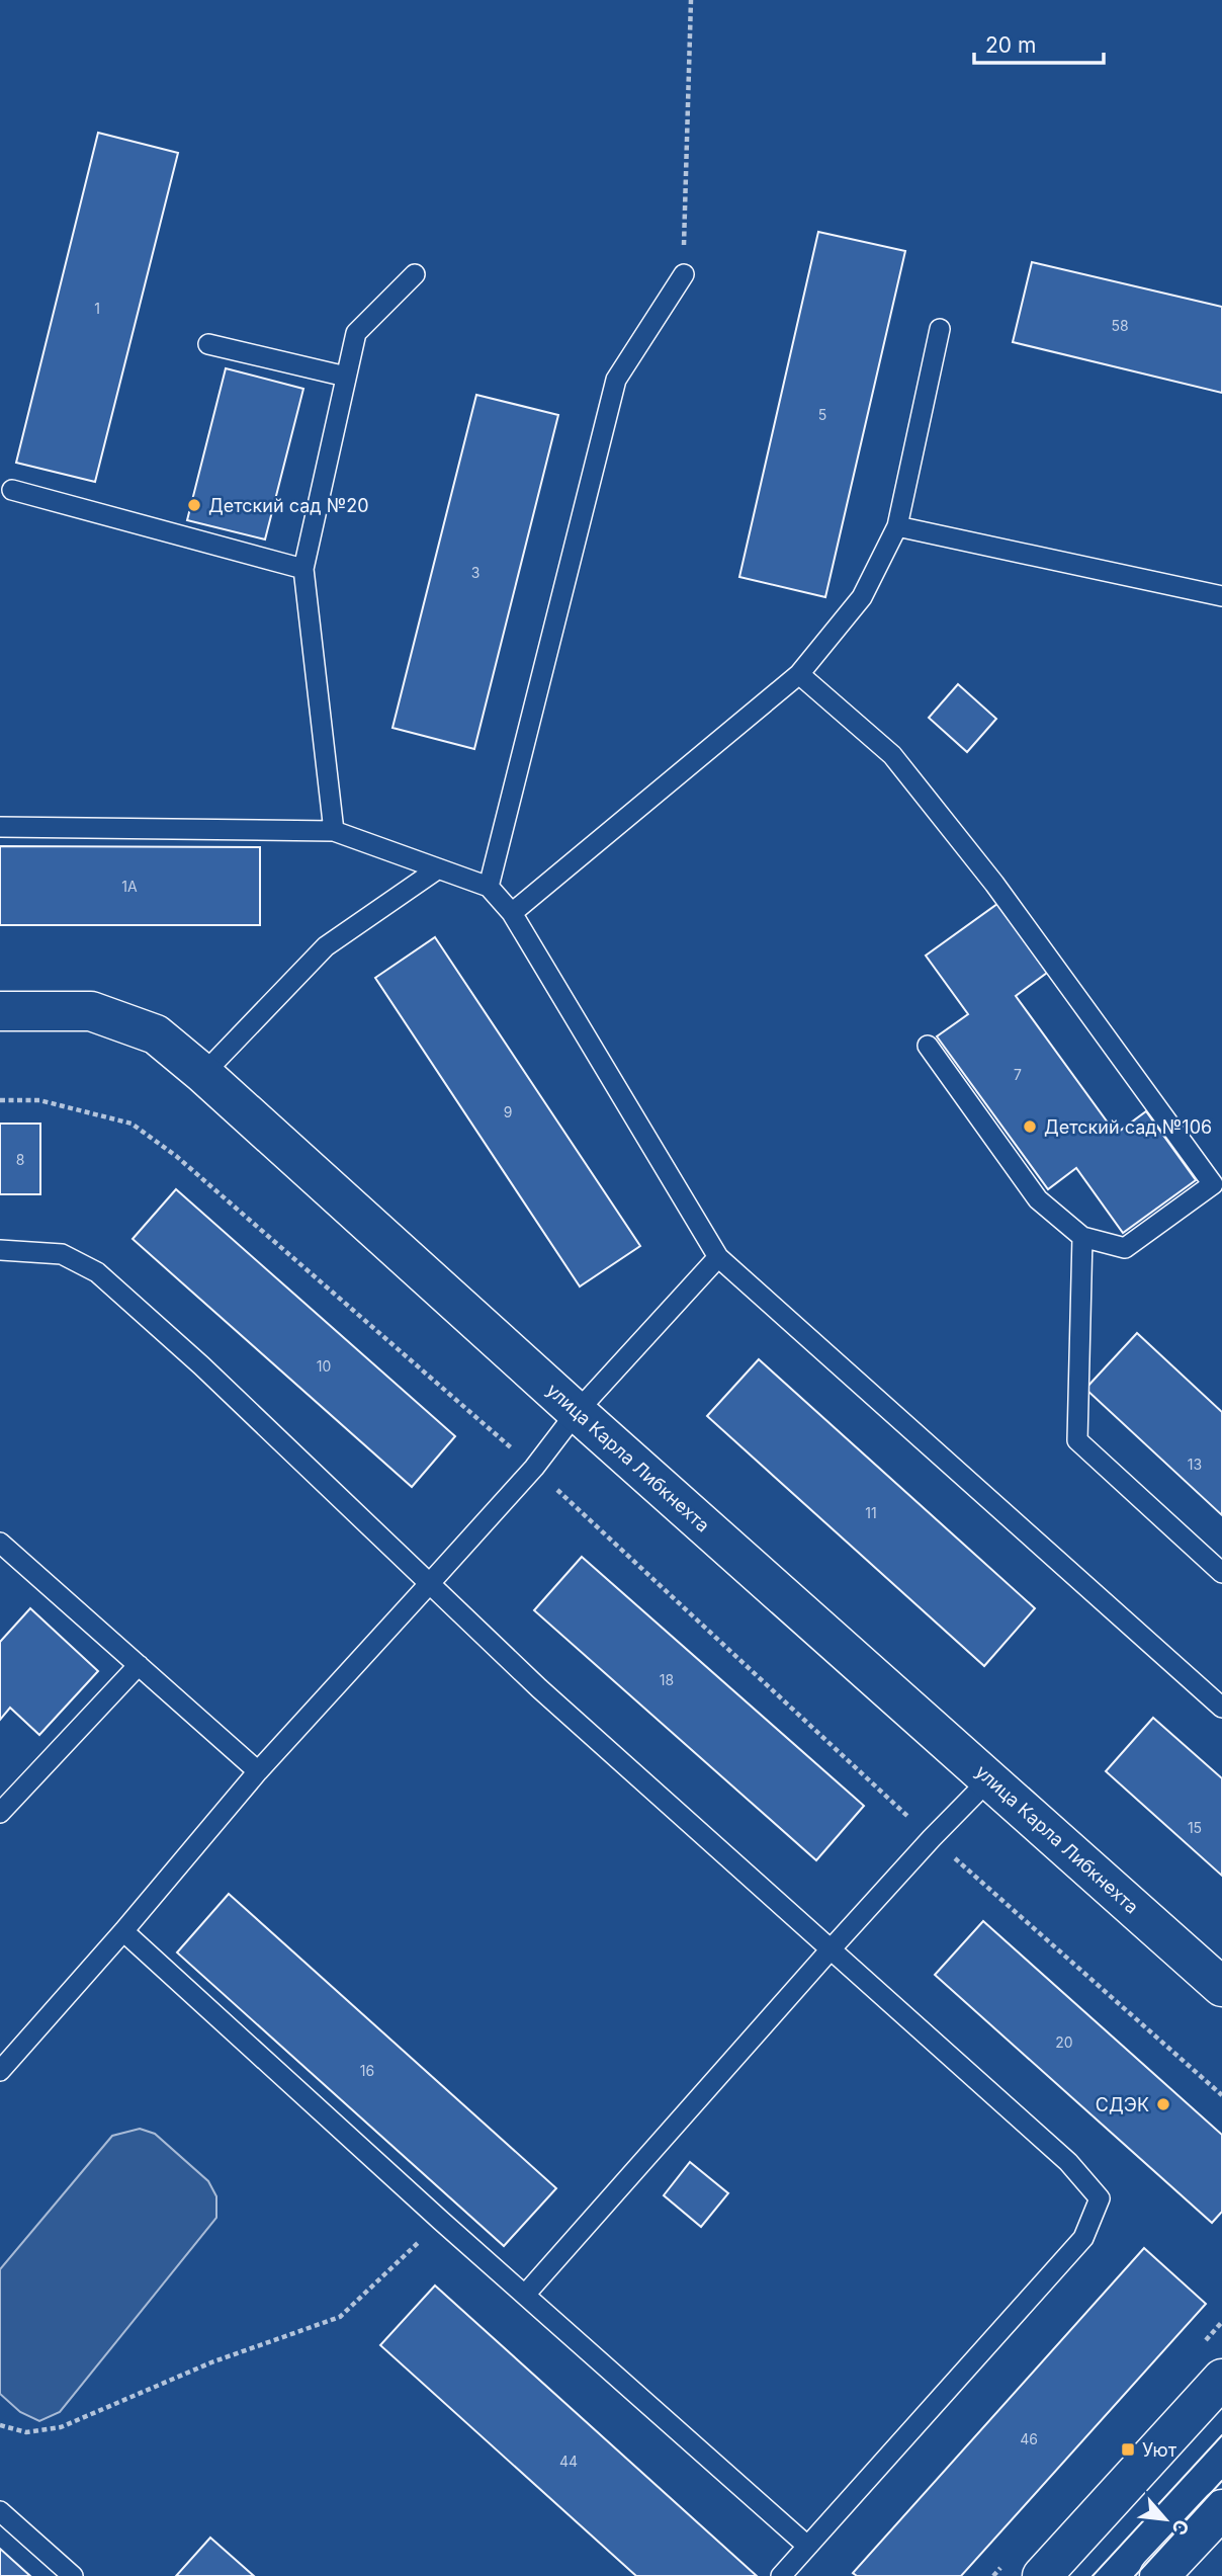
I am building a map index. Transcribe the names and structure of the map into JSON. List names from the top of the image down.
{
  "streets": {
    "street": ["улица Карла Либкнехта"]
  },
  "places": {
    "other": ["Детский сад №20", "Детский сад №106", "СДЭК"],
    "transit": ["Уют"]
  },
  "house_numbers": [
    "1",
    "58",
    "5",
    "3",
    "1А",
    "7",
    "9",
    "8",
    "10",
    "13",
    "11",
    "18",
    "15",
    "20",
    "16",
    "46",
    "44"
  ],
  "scale_bar": "20 m",
  "north": "bottom right"
}
